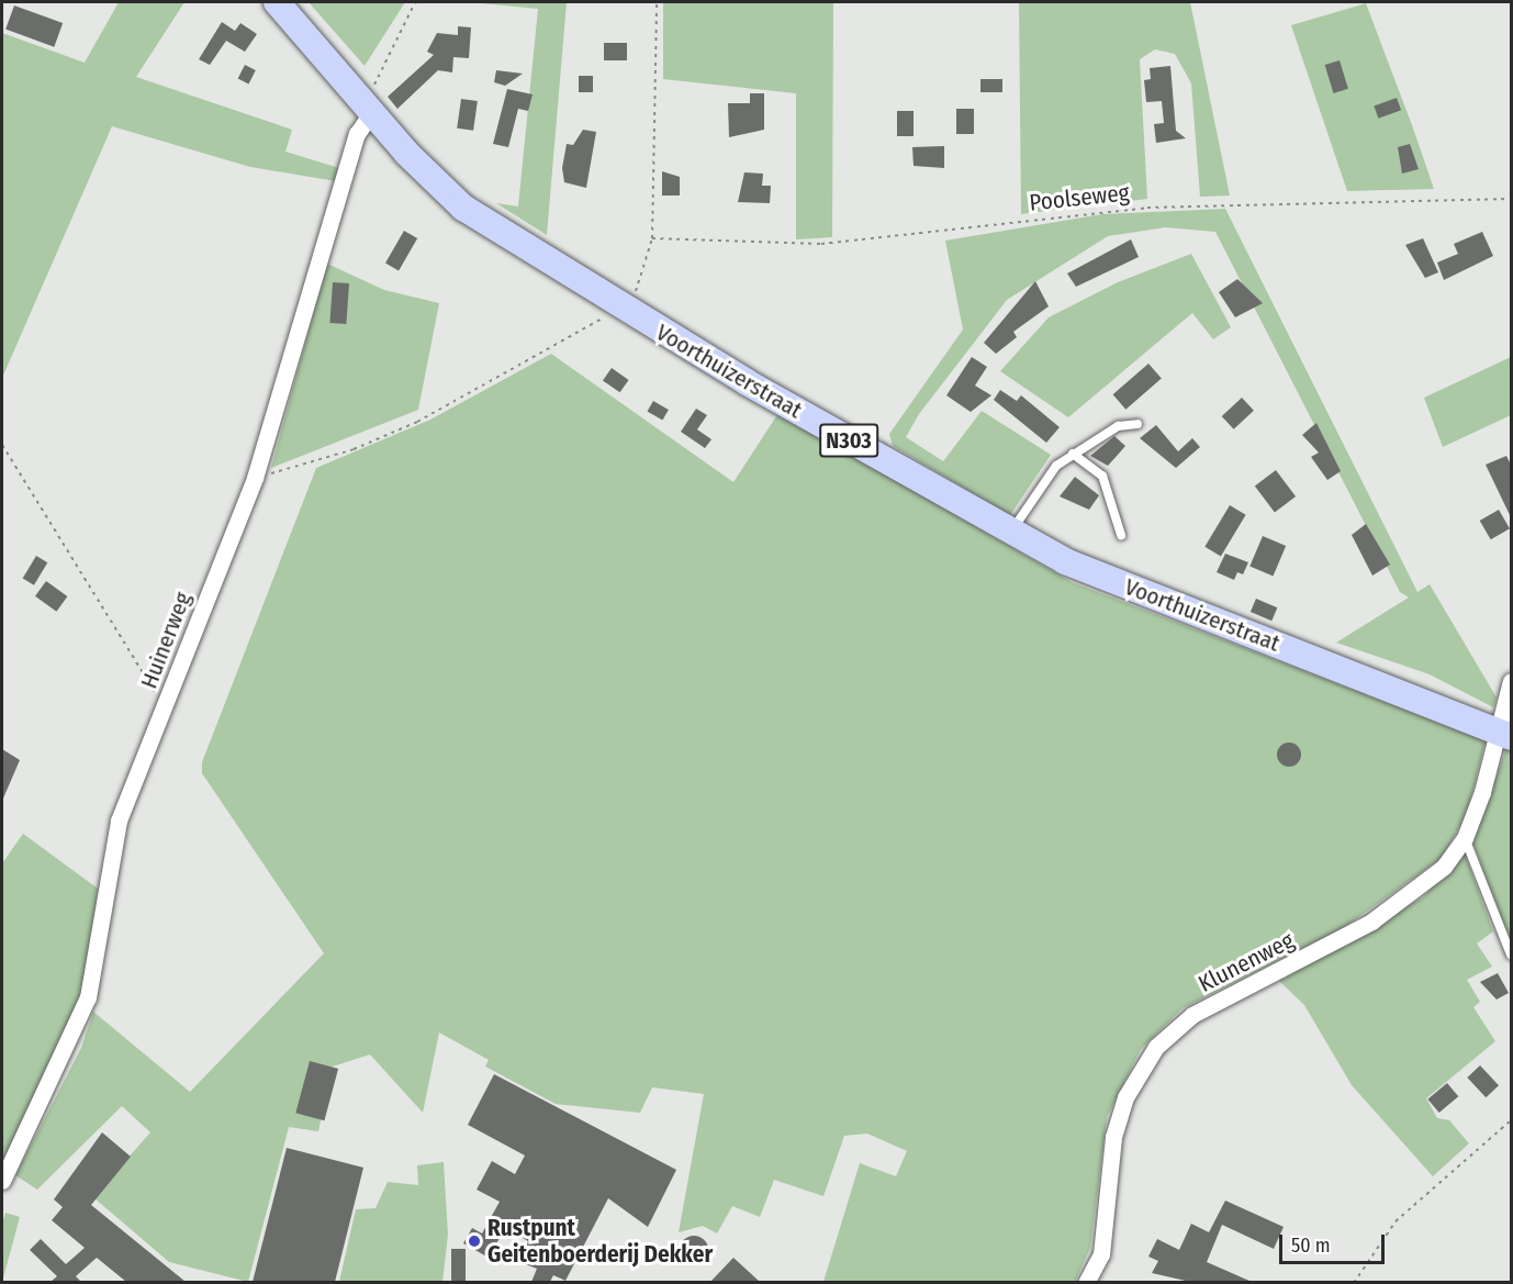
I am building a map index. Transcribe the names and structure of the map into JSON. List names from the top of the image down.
{
  "streets": {
    "main road": ["Voorthuizerstraat", "N303"],
    "street": ["Huinerweg", "Klunenweg"],
    "path": ["Poolseweg"]
  },
  "crossings": [
    ["Voorthuizerstraat", "Huinerweg"],
    ["Voorthuizerstraat", "Klunenweg"]
  ],
  "places": ["Rustpunt Geitenboerderij Dekker"],
  "scale_bar": "50 m"
}
